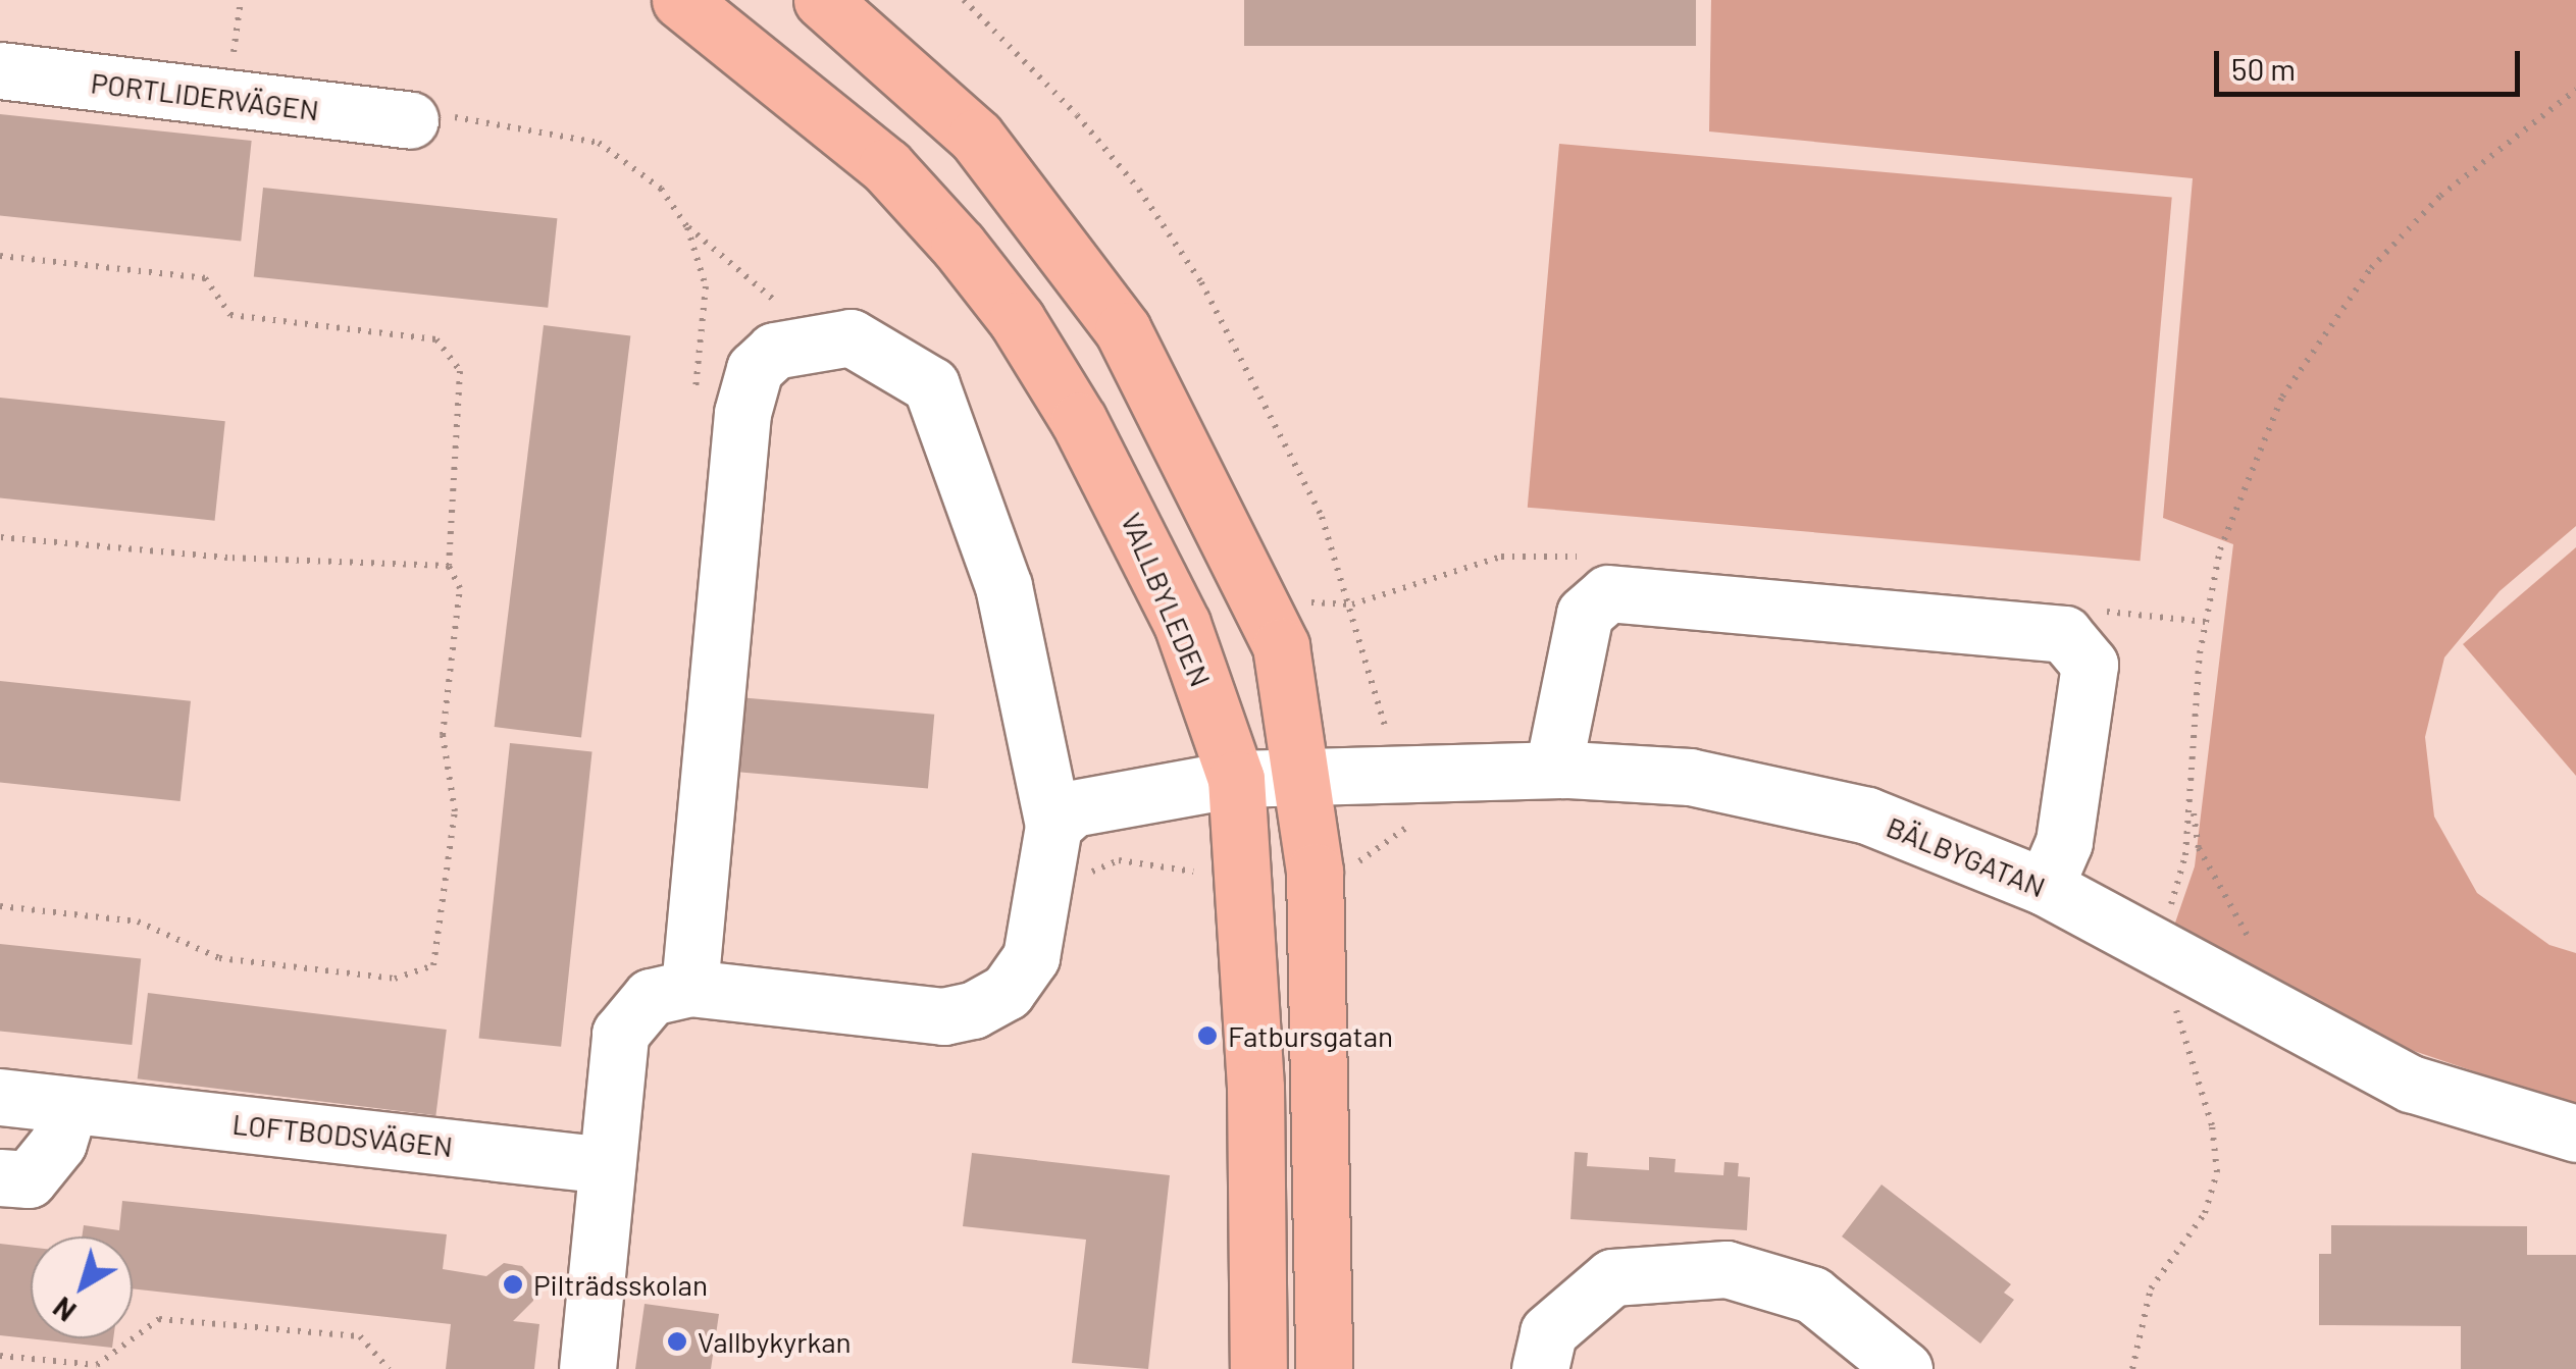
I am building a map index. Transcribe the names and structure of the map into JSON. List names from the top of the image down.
{
  "streets": {
    "main road": ["VALLBYLEDEN"],
    "street": ["PORTLIDERVÄGEN", "BÄLBYGATAN", "LOFTBODSVÄGEN"]
  },
  "places": ["Fatbursgatan", "Pilträdsskolan", "Vallbykyrkan"],
  "scale_bar": "50 m",
  "north": "bottom left"
}
